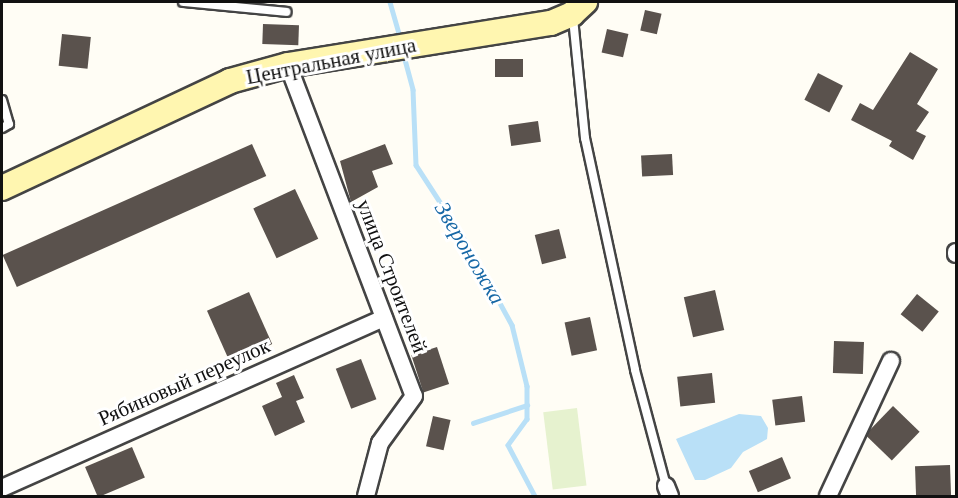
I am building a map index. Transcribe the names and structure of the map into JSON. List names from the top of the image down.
{
  "streets": {
    "street": ["Центральная улица", "улица Строителей", "Рябиновый переулок"]
  },
  "crossings": [
    ["Центральная улица", "улица Строителей"],
    ["улица Строителей", "Рябиновый переулок"]
  ],
  "water": ["Звероножка"]
}
